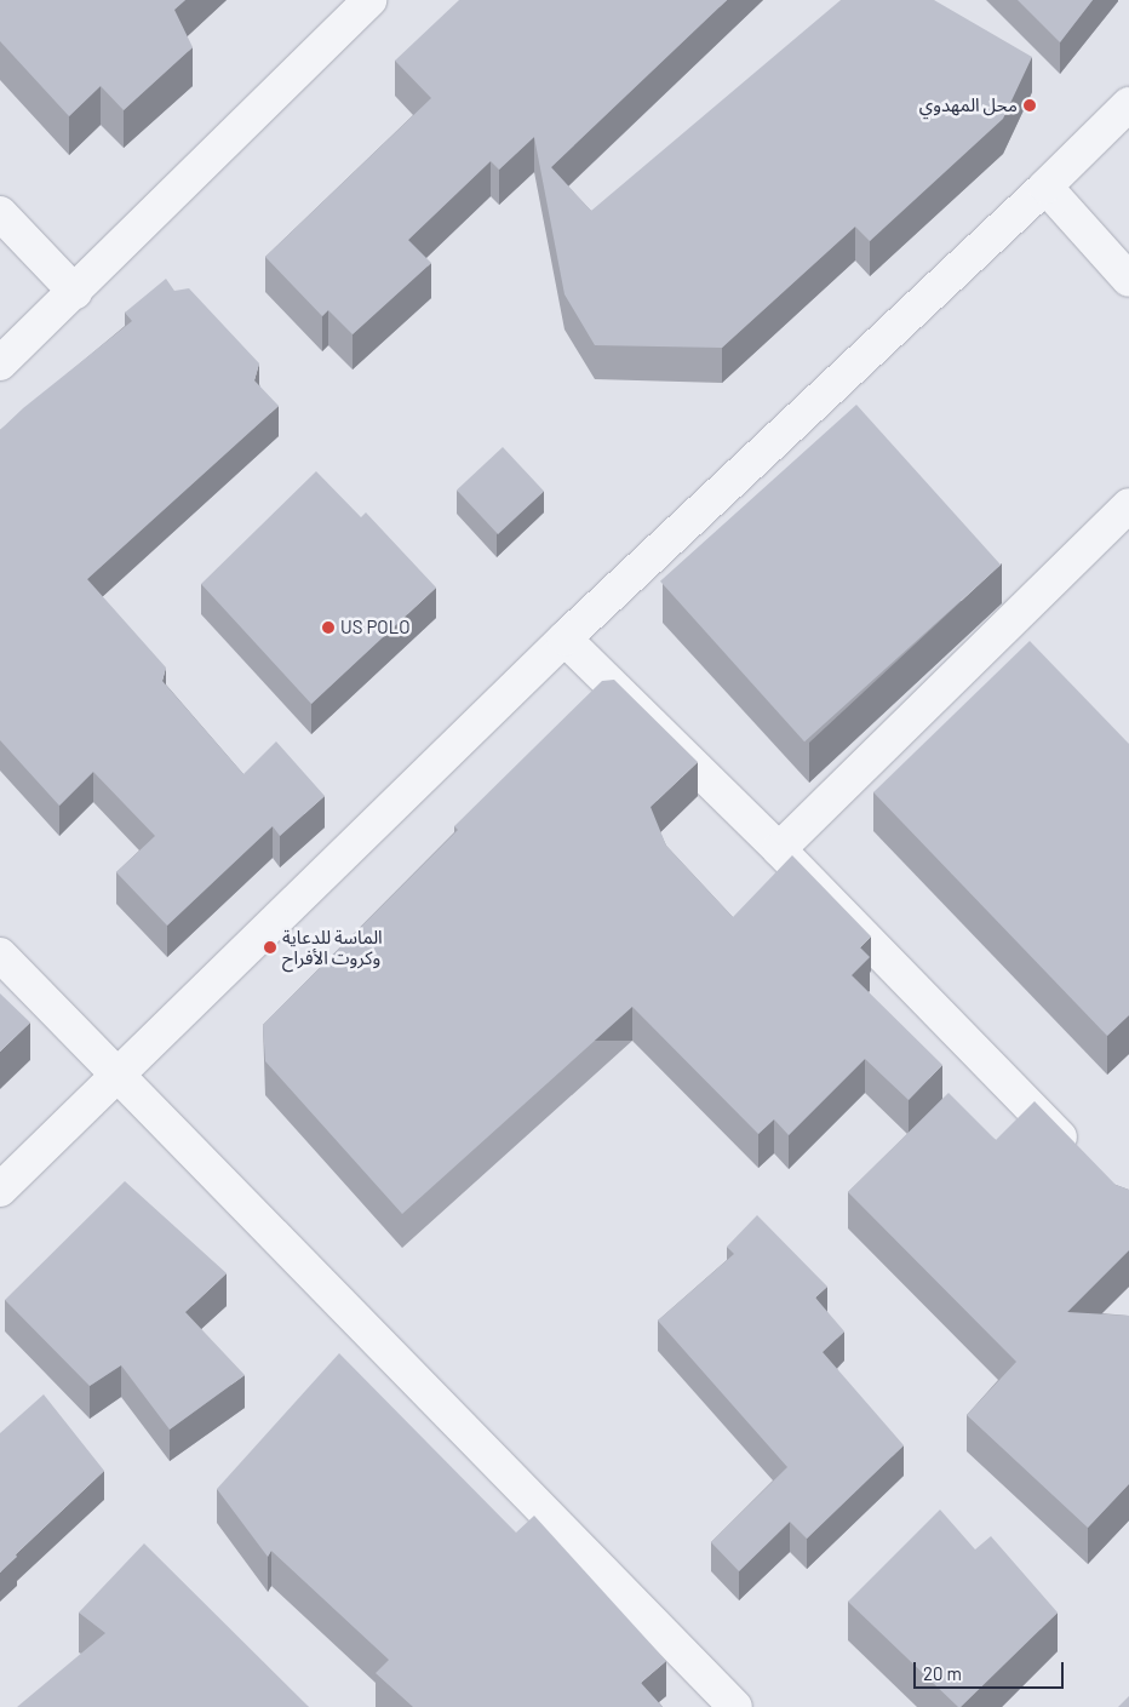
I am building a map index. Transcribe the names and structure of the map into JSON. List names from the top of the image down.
{
  "places": ["محل المهدوي", "US POLO", "الماسة للدعاية وكروت الأفراح"],
  "scale_bar": "20 m"
}
